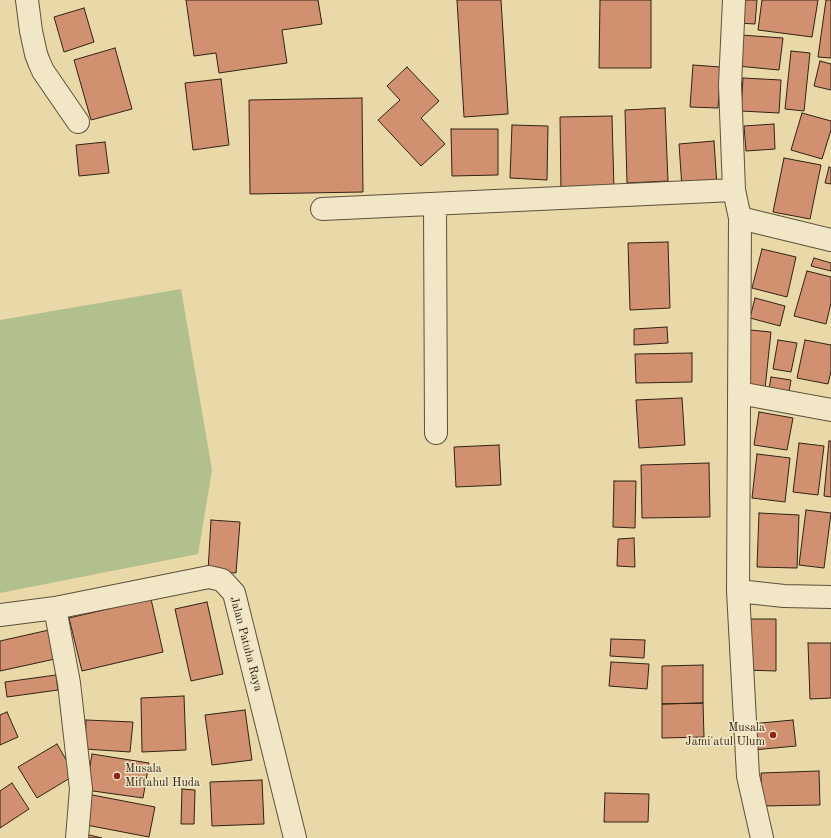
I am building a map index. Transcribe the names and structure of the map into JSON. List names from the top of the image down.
{
  "streets": {
    "street": ["Jalan Patuha Raya"]
  },
  "places": ["Musala Jami'atul Ulum", "Musala Miftahul Huda"]
}
